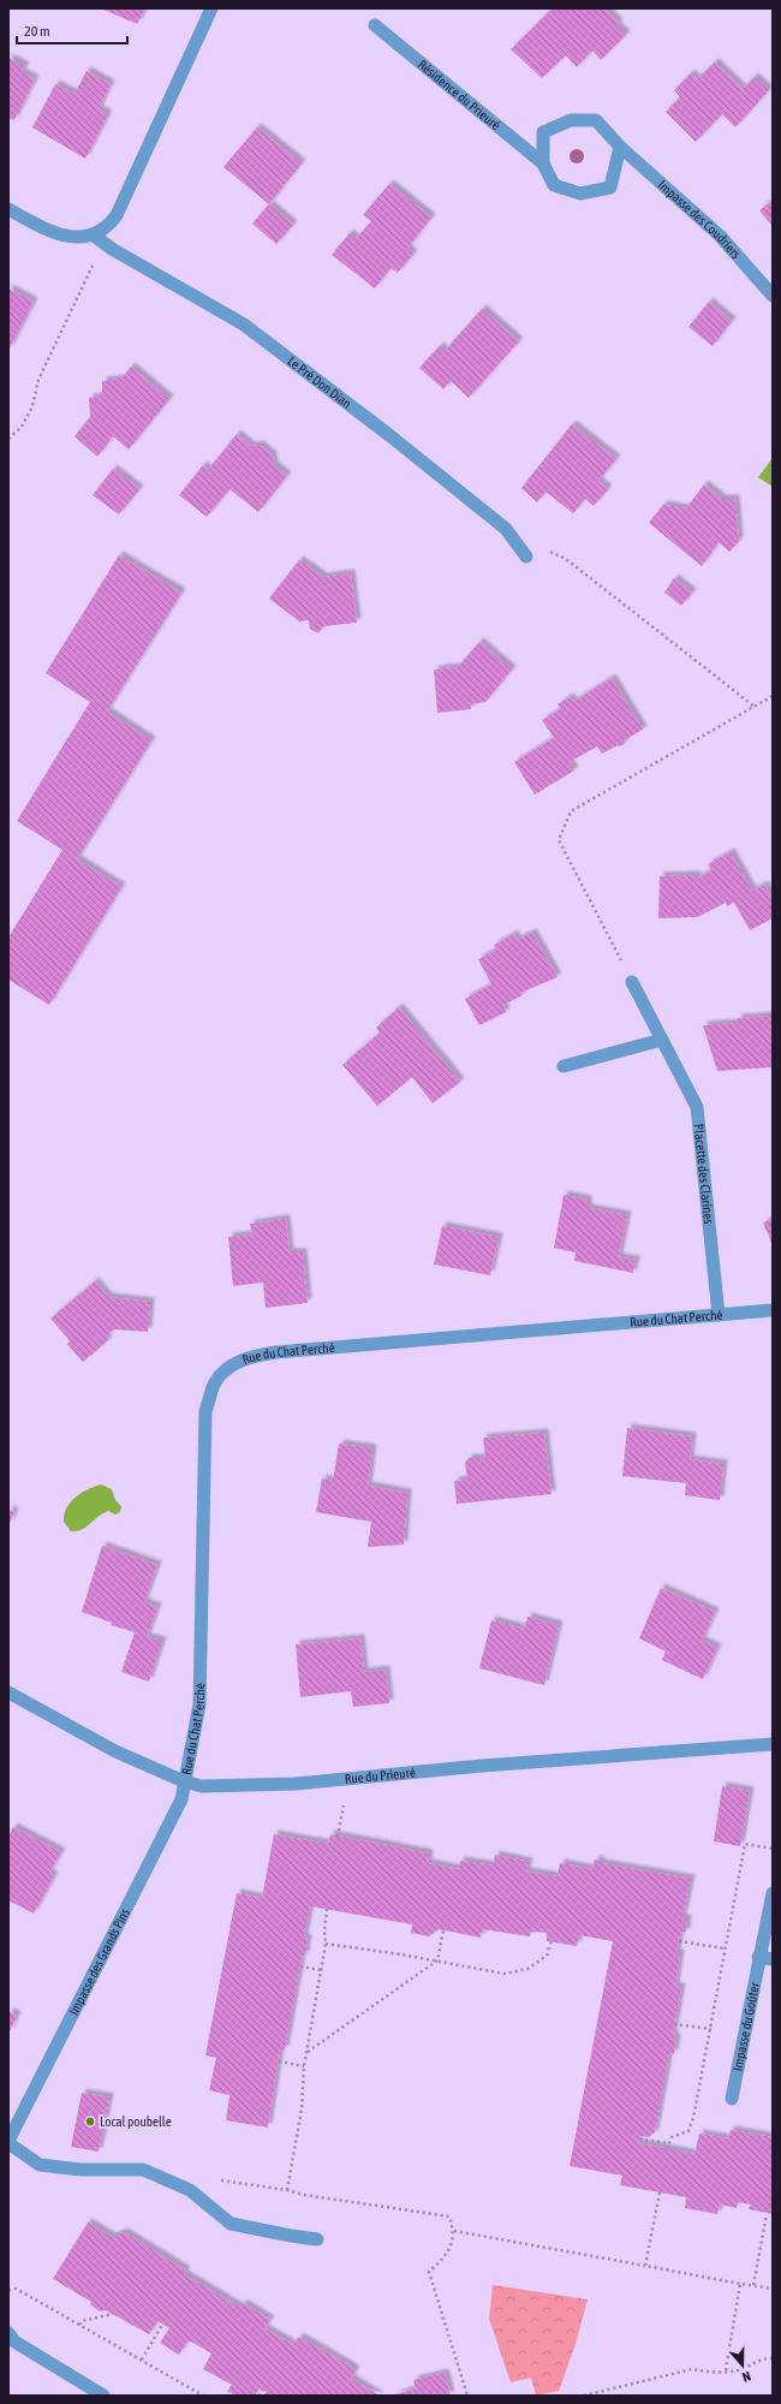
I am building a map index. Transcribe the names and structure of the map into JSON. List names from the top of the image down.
{
  "streets": {
    "street": [
      "Résidence du Prieuré",
      "Impasse des Coudriers",
      "Le Pré Don Dian",
      "Placette des Clarines",
      "Rue du Chat Perché",
      "Rue du Prieuré",
      "Impasse des Grands Pins",
      "Impasse du Goûter"
    ]
  },
  "crossings": [
    ["Résidence du Prieuré", "Impasse des Coudriers"],
    ["Placette des Clarines", "Rue du Chat Perché"],
    ["Rue du Chat Perché", "Rue du Prieuré"],
    ["Rue du Chat Perché", "Impasse des Grands Pins"],
    ["Rue du Prieuré", "Impasse des Grands Pins"]
  ],
  "places": ["Local poubelle"],
  "scale_bar": "20 m",
  "north": "bottom"
}
